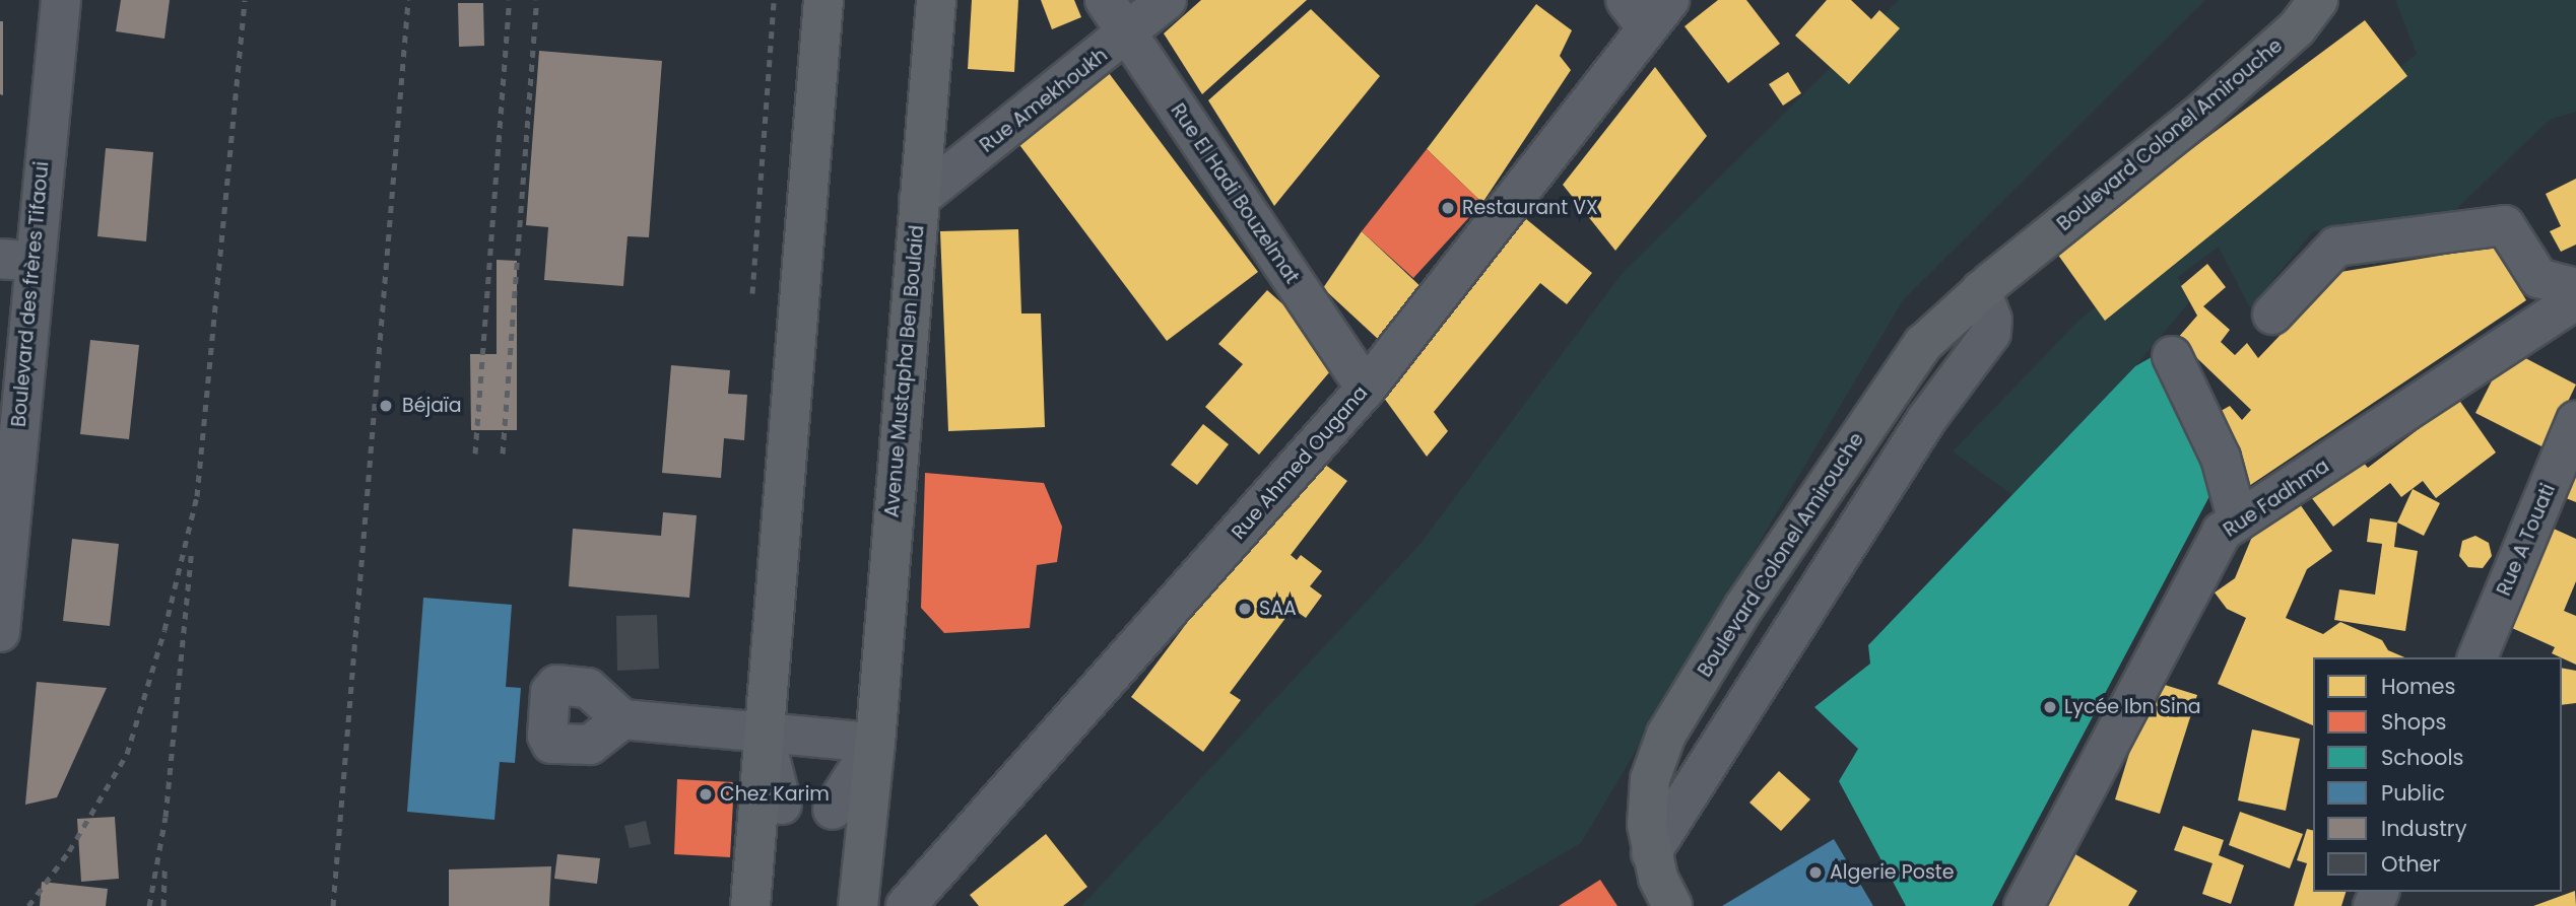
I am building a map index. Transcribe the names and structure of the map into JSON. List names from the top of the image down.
{
  "streets": {
    "main road": ["Boulevard Colonel Amirouche", "Avenue Mustapha Ben Boulaid"],
    "street": [
      "Rue Amekhoukh",
      "Rue El Hadi Bouzelmat",
      "Boulevard des frères Tifaoui",
      "Rue Ahmed Ougana",
      "Rue Fadhma",
      "Rue A Touati"
    ]
  },
  "crossings": [
    ["Rue Amekhoukh", "Rue El Hadi Bouzelmat"],
    ["Rue Amekhoukh", "Avenue Mustapha Ben Boulaid"],
    ["Rue El Hadi Bouzelmat", "Rue Ahmed Ougana"]
  ],
  "places": [
    "Restaurant VX",
    "Béjaïa",
    "SAA",
    "Lycée Ibn Sina",
    "Chez Karim",
    "Algerie Poste"
  ],
  "legend": [
    "Homes",
    "Shops",
    "Schools",
    "Public",
    "Industry",
    "Other"
  ]
}
